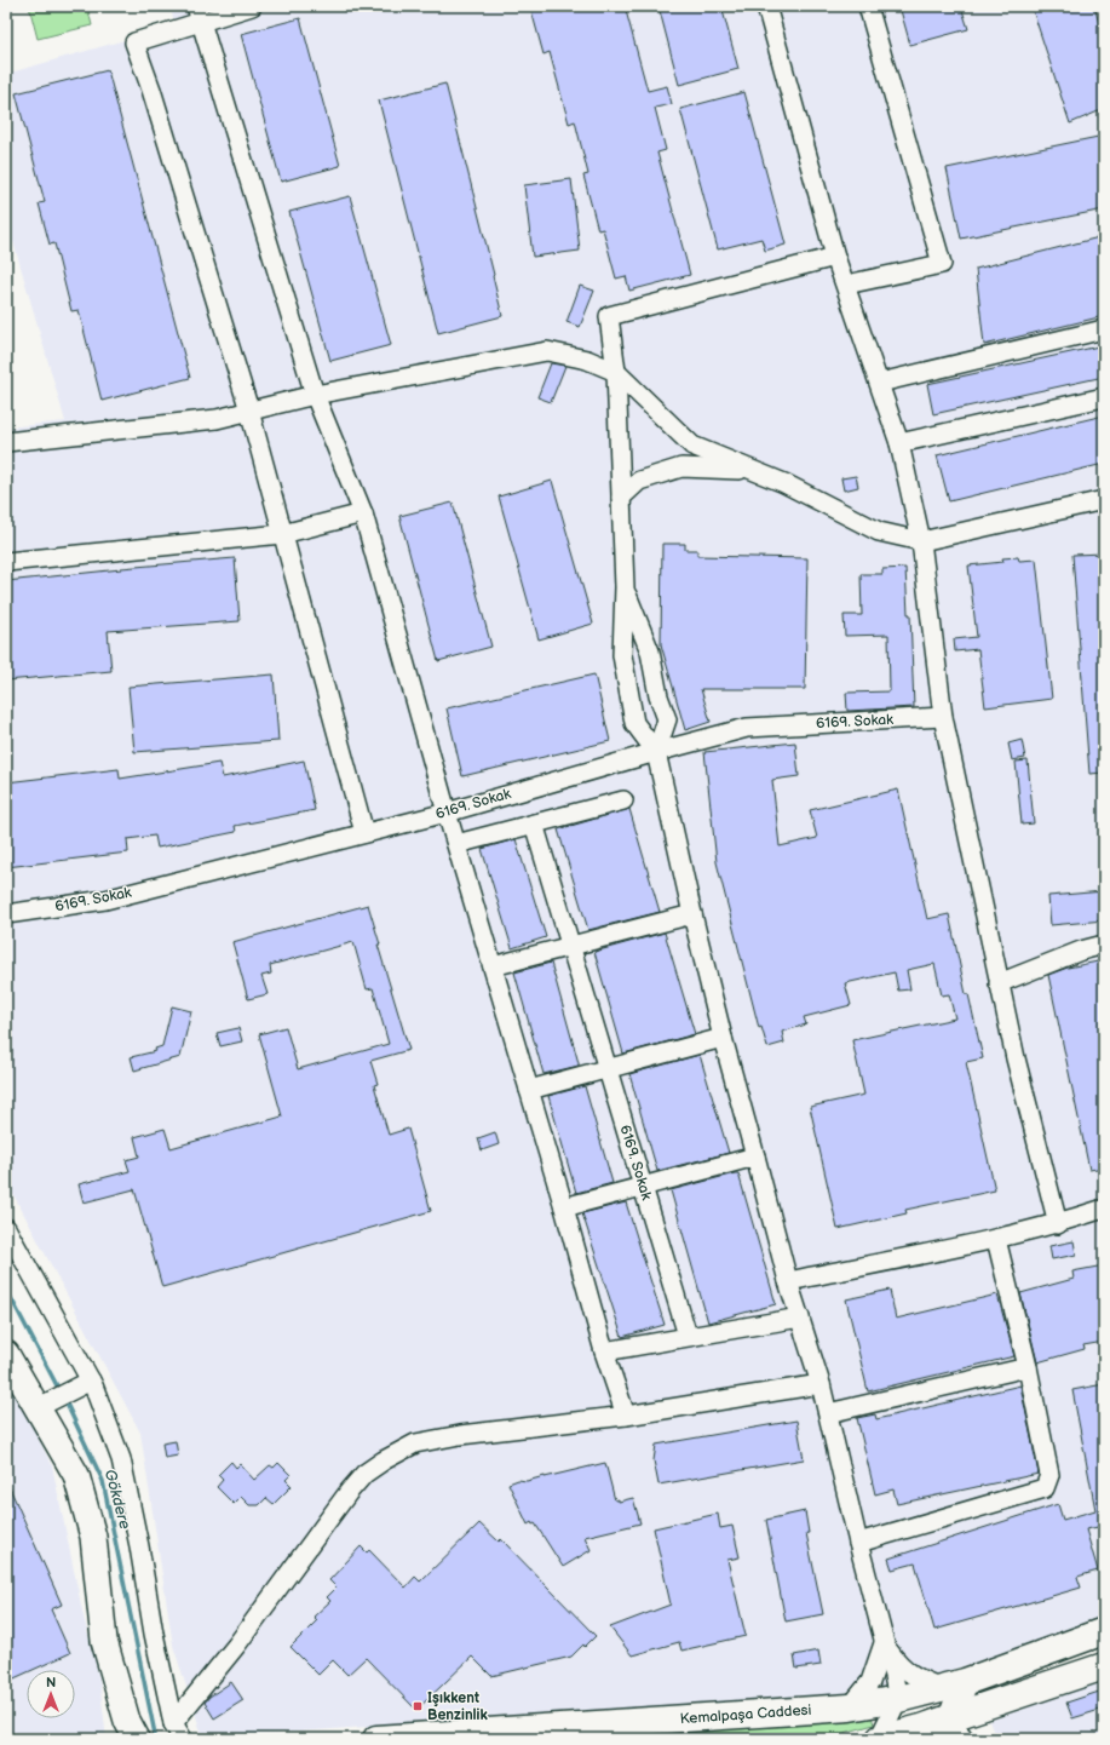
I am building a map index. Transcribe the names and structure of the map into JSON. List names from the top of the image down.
{
  "streets": {
    "main road": ["Kemalpaşa Caddesi"],
    "street": ["6169. Sokak"]
  },
  "water": ["Gökdere"],
  "places": {
    "transit": ["Işıkkent Benzinlik"]
  },
  "north": "top"
}
